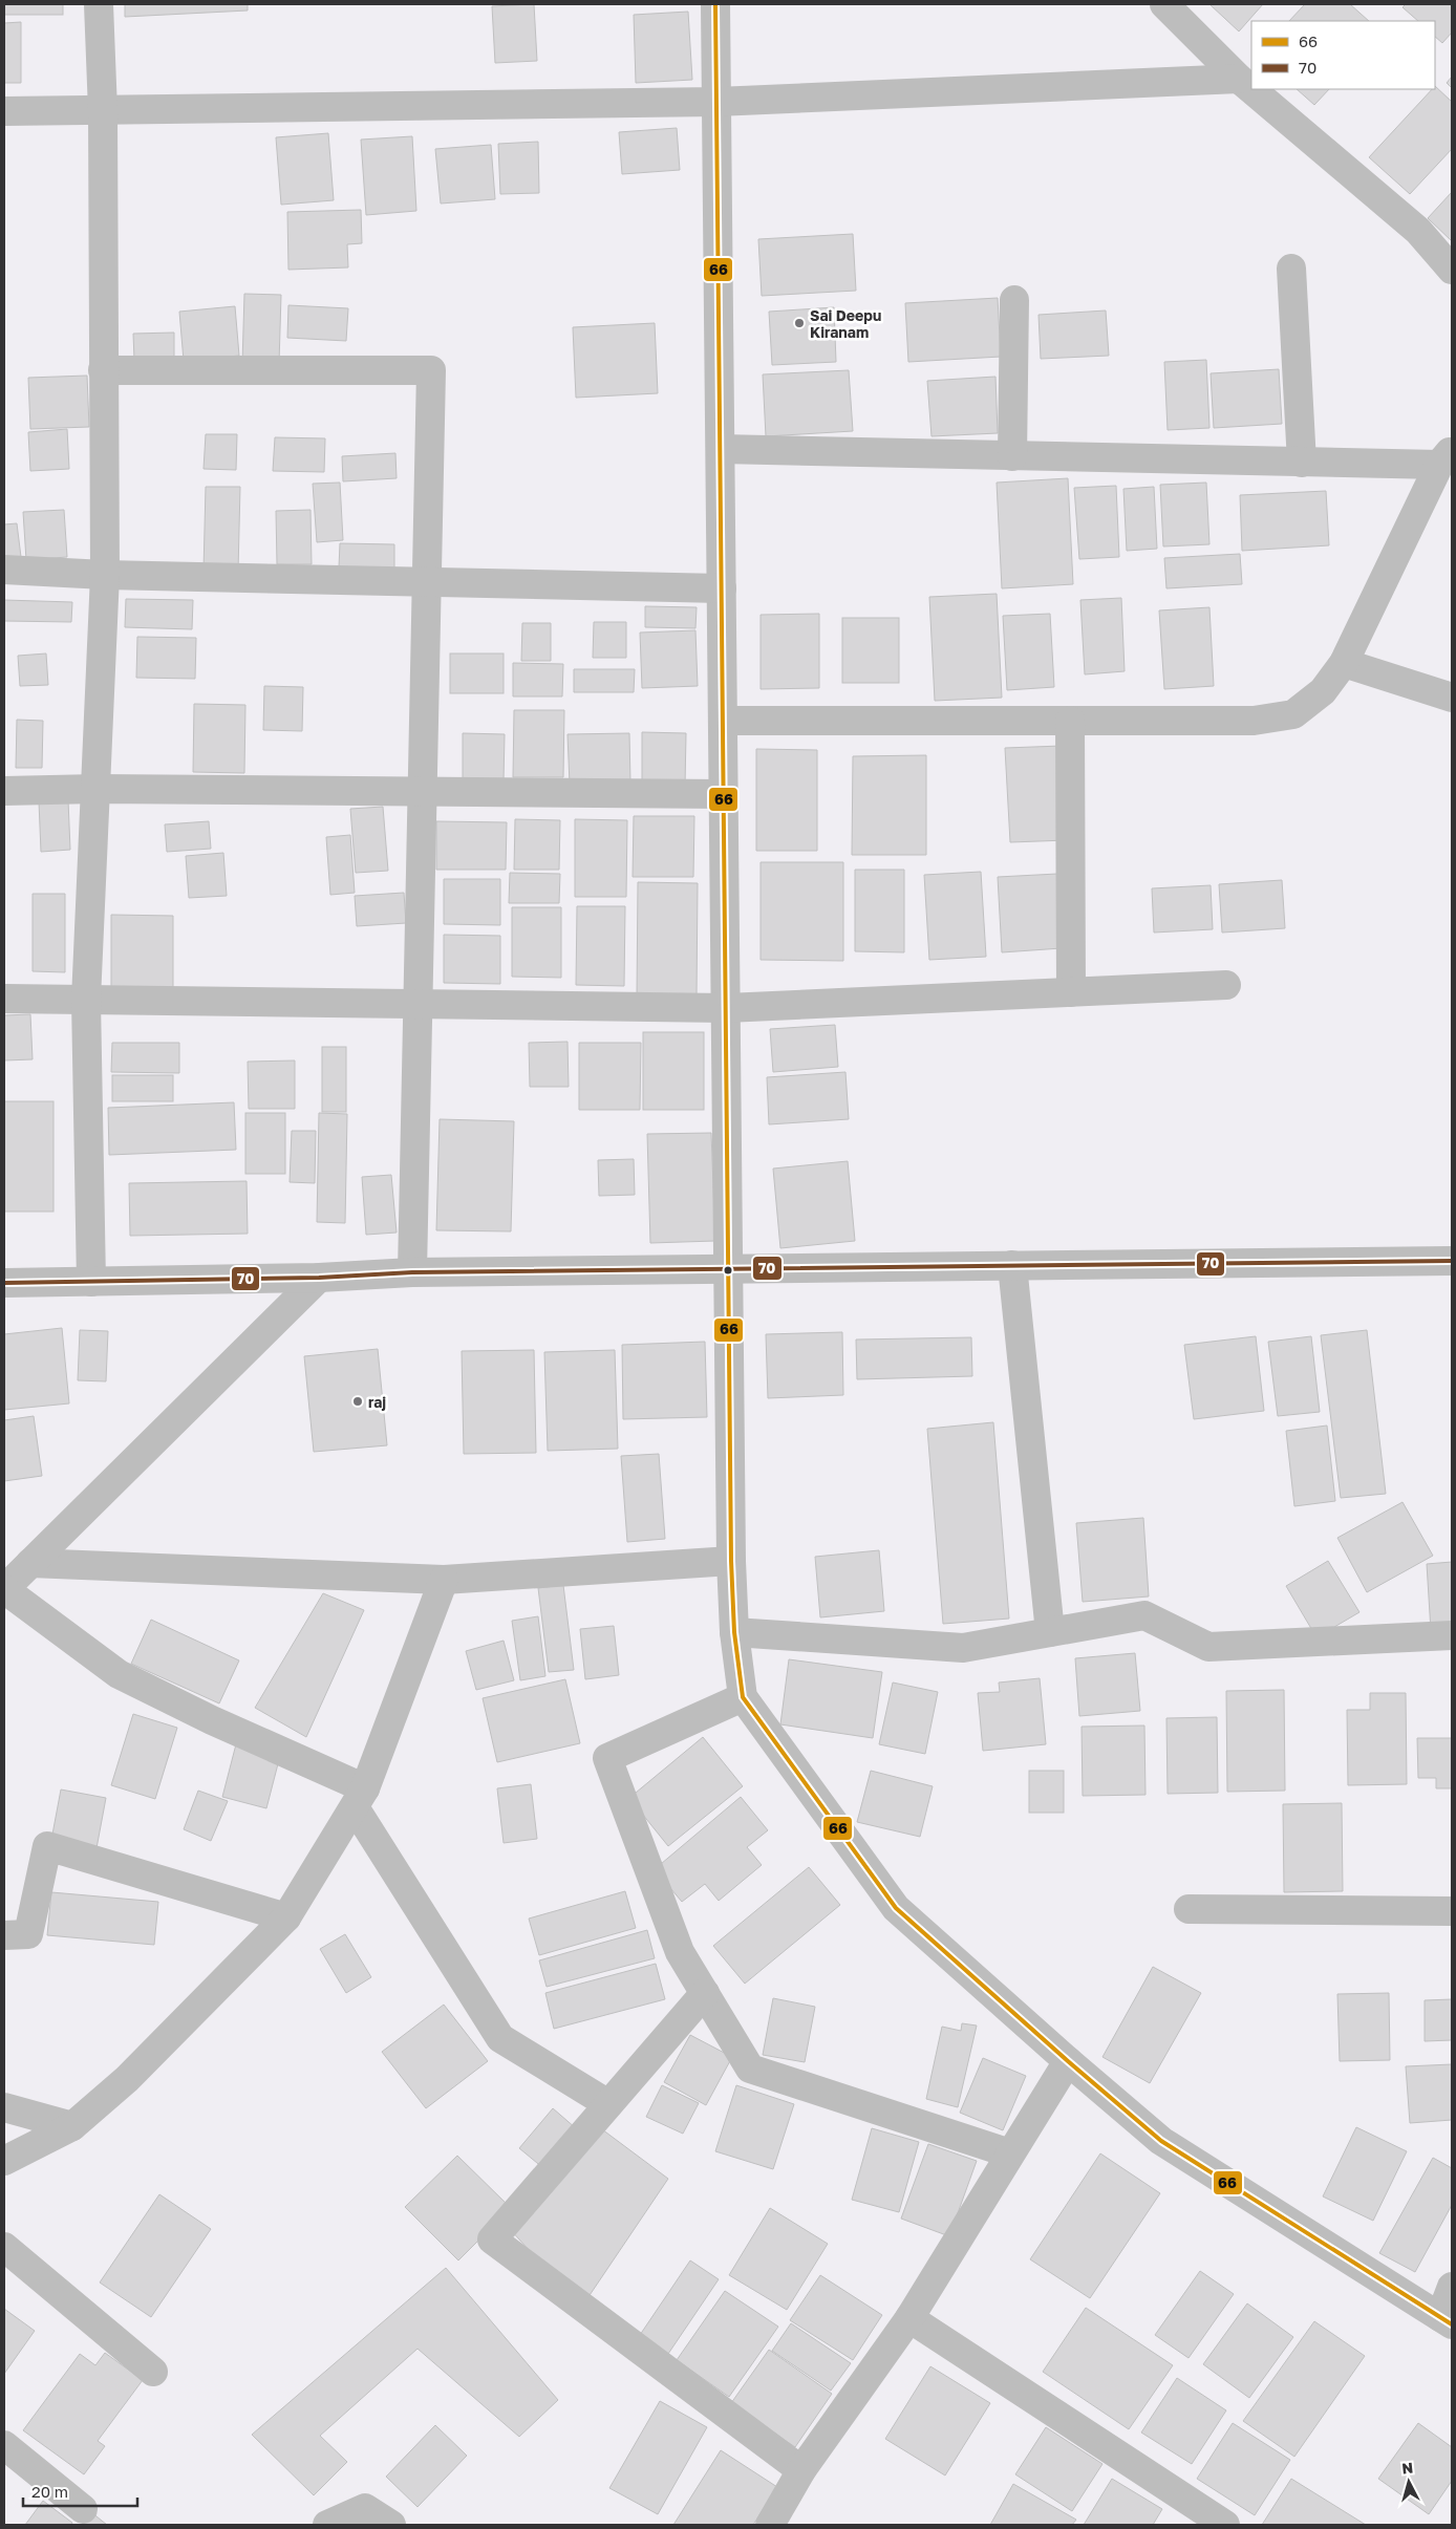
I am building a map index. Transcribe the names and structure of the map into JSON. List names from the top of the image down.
{
  "places": ["Sai Deepu Kiranam", "raj"],
  "lines": ["transit line 66", "transit line 70"],
  "legend": ["66", "70"],
  "scale_bar": "20 m",
  "north": "top"
}
